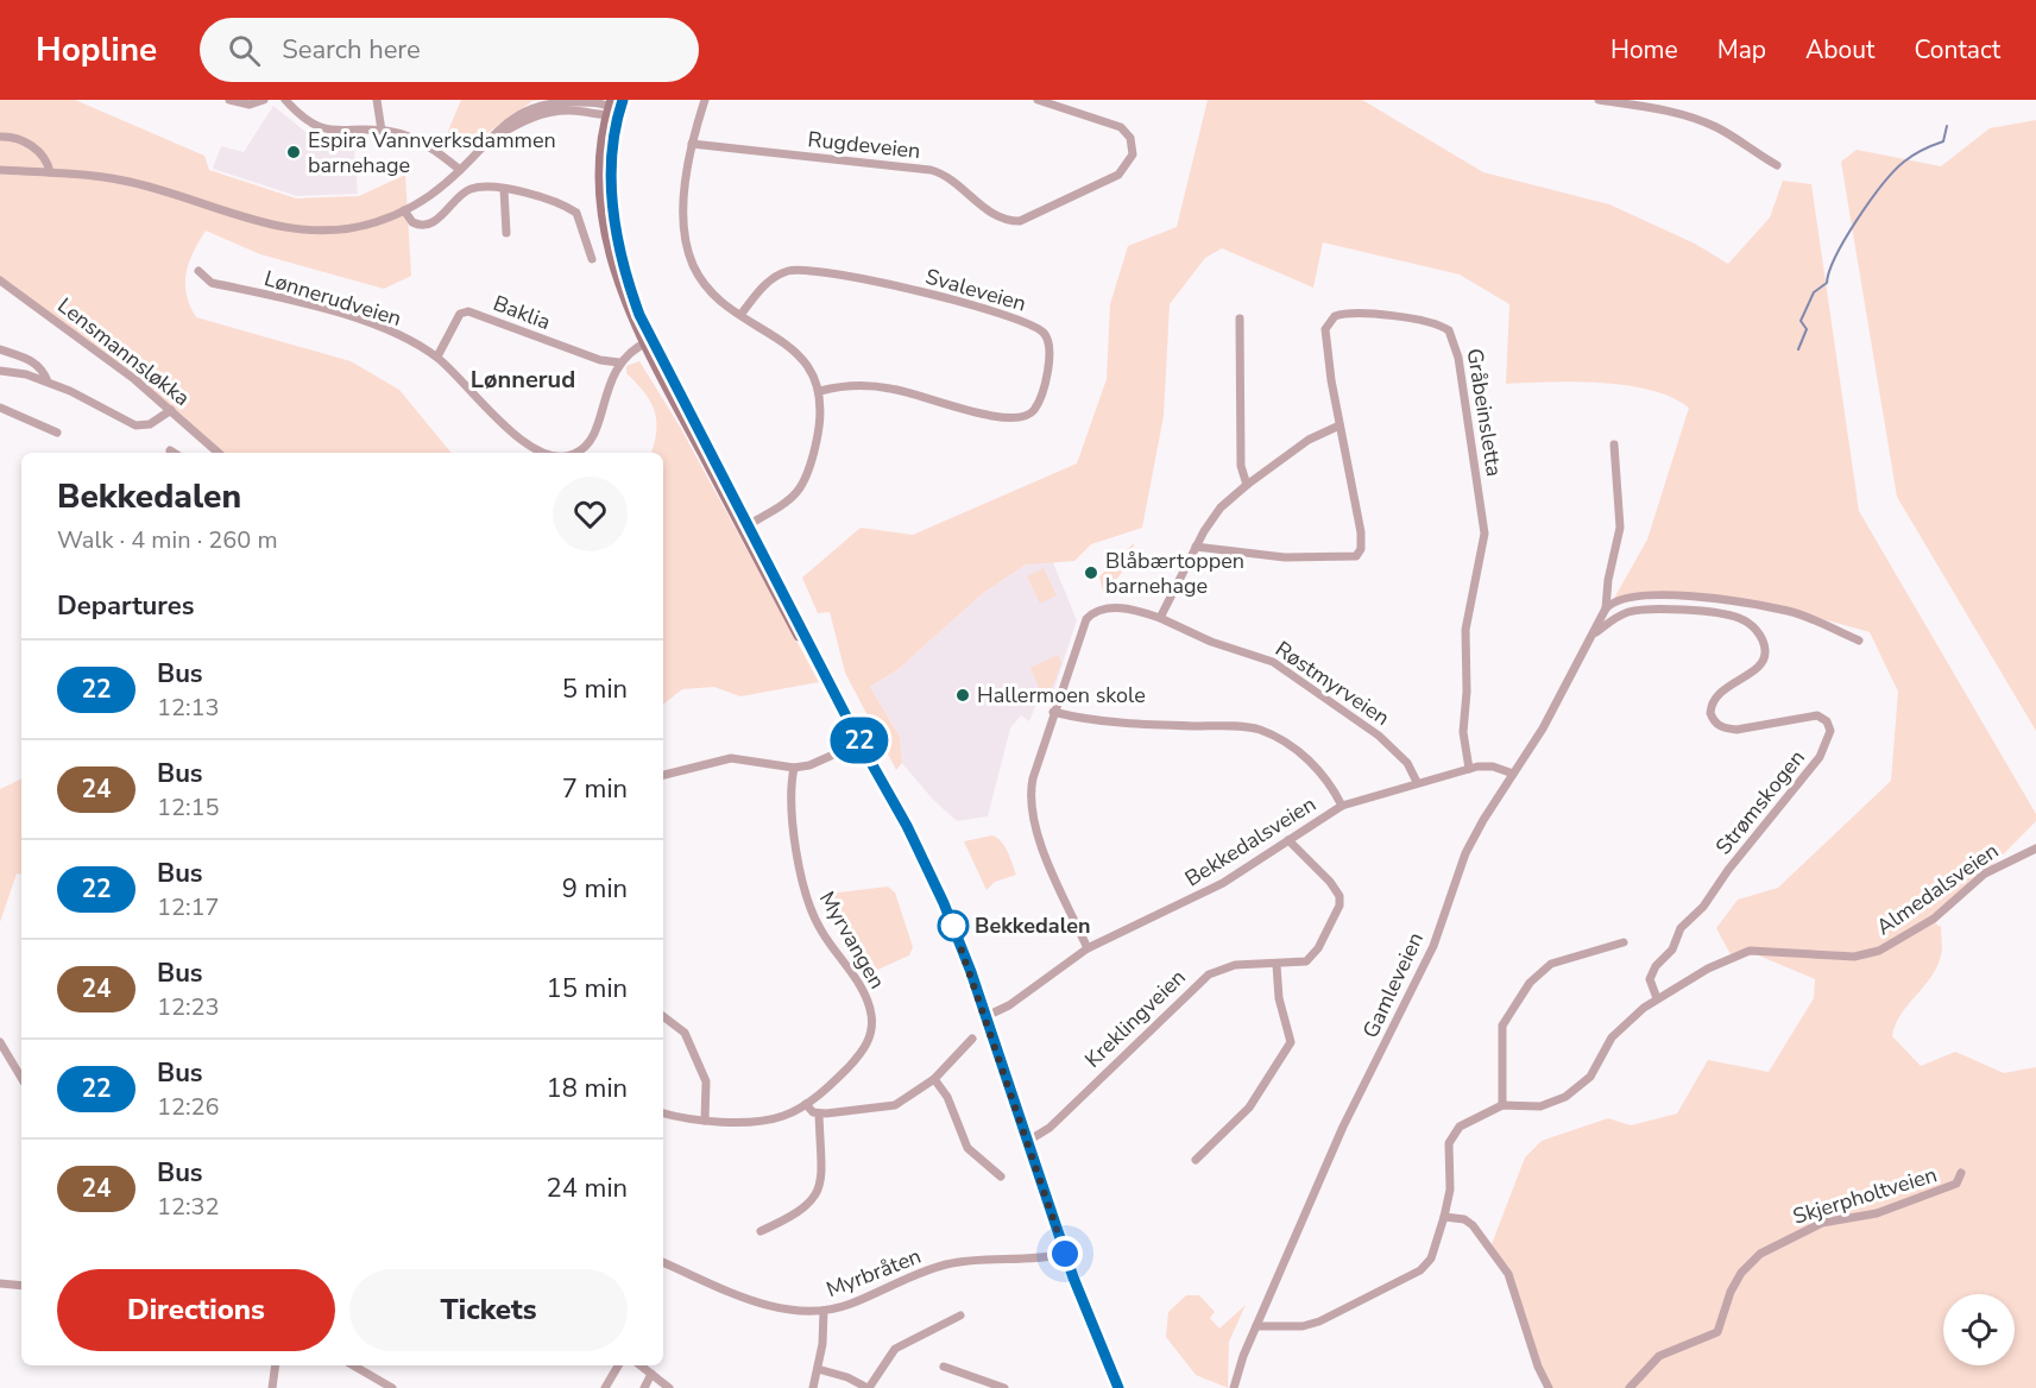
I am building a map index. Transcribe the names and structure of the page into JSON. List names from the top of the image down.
{
  "streets": {
    "street": [
      "Rugdeveien",
      "Svaleveien",
      "Lønnerudveien",
      "Baklia",
      "Lensmannsløkka",
      "Gråbeinsletta",
      "Røstmyrveien",
      "Strømskogen",
      "Bekkedalsveien",
      "Almedalsveien",
      "Myrvangen",
      "Gamleveien",
      "Kreklingveien",
      "Skjerpholtveien",
      "Myrbråten"
    ]
  },
  "crossings": [
    ["Lønnerudveien", "Baklia"],
    ["Gråbeinsletta", "Bekkedalsveien"],
    ["Røstmyrveien", "Bekkedalsveien"],
    ["Strømskogen", "Almedalsveien"],
    ["Strømskogen", "Gamleveien"],
    ["Bekkedalsveien", "Gamleveien"],
    ["Bekkedalsveien", "Kreklingveien"],
    ["Almedalsveien", "Gamleveien"]
  ],
  "districts": ["Lønnerud"],
  "places": [
    "Espira Vannverksdammen barnehage",
    "Blåbærtoppen barnehage",
    "Hallermoen skole",
    "Bekkedalen"
  ],
  "lines": ["bus line 22"],
  "page": {
    "header": "Hopline",
    "search": "Search here",
    "nav": [
      "Home",
      "Map",
      "About",
      "Contact"
    ],
    "on_map": "22",
    "heading": [
      ["Bekkedalen", "Walk · 4 min · 260 m"],
      "Departures"
    ],
    "list": [
      {
        "mark": "22",
        "name": "Bus",
        "note": "12:13",
        "value": "5 min"
      },
      {
        "mark": "24",
        "name": "Bus",
        "note": "12:15",
        "value": "7 min"
      },
      {
        "mark": "22",
        "name": "Bus",
        "note": "12:17",
        "value": "9 min"
      },
      {
        "mark": "24",
        "name": "Bus",
        "note": "12:23",
        "value": "15 min"
      },
      {
        "mark": "22",
        "name": "Bus",
        "note": "12:26",
        "value": "18 min"
      },
      {
        "mark": "24",
        "name": "Bus",
        "note": "12:32",
        "value": "24 min"
      }
    ],
    "buttons": ["Directions", "Tickets"]
  }
}
